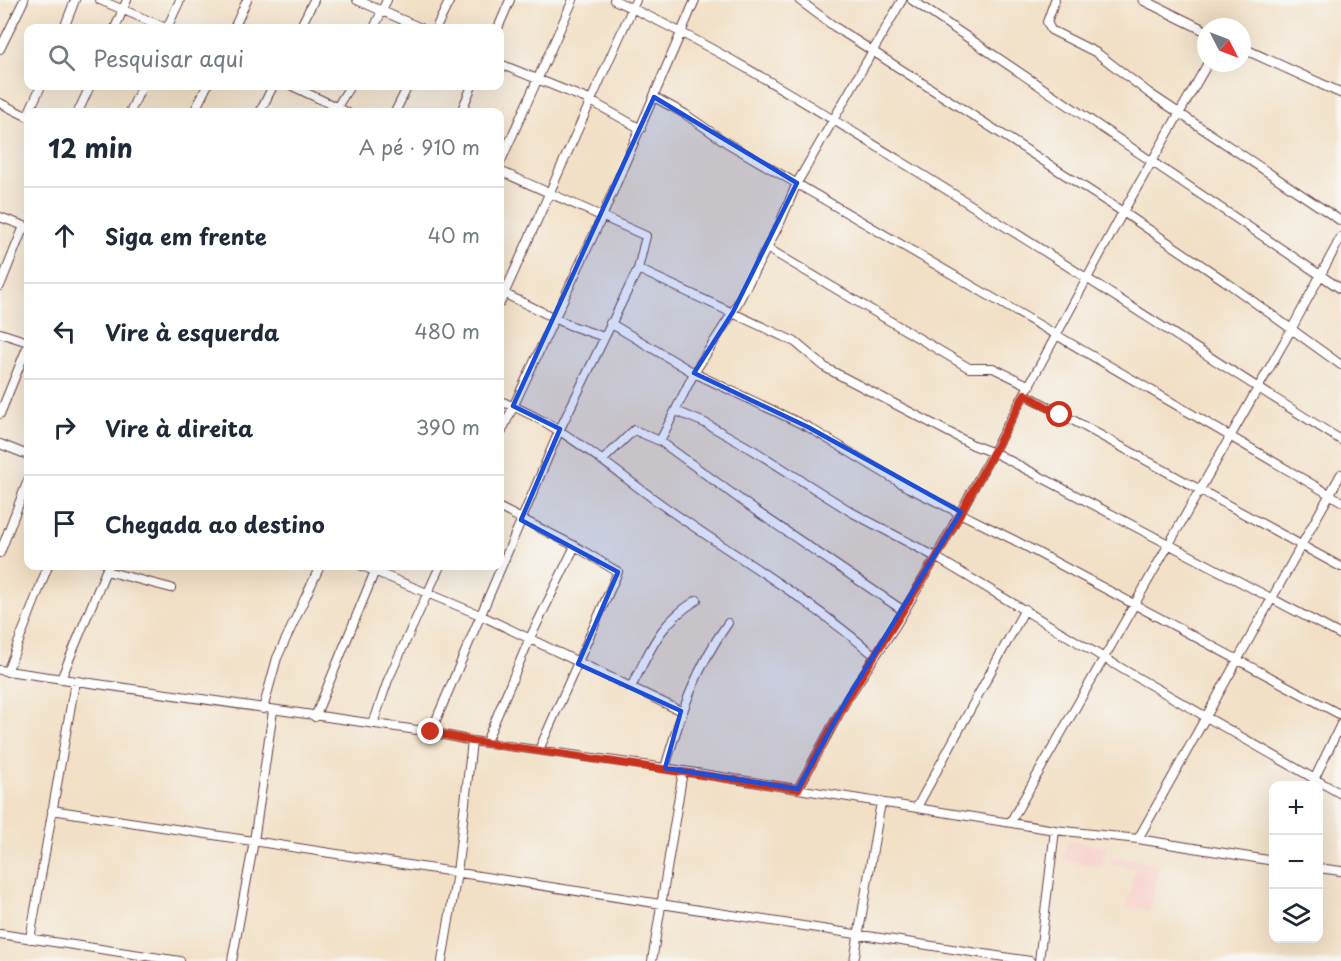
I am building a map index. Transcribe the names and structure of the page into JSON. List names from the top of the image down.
{
  "north": "bottom right",
  "page": {
    "search": "Pesquisar aqui",
    "heading": ["12 min", "A pé · 910 m"],
    "list": [
      ["Siga em frente", "40 m"],
      ["Vire à esquerda", "480 m"],
      ["Vire à direita", "390 m"],
      "Chegada ao destino"
    ],
    "map_buttons": ["+", "−"]
  }
}
